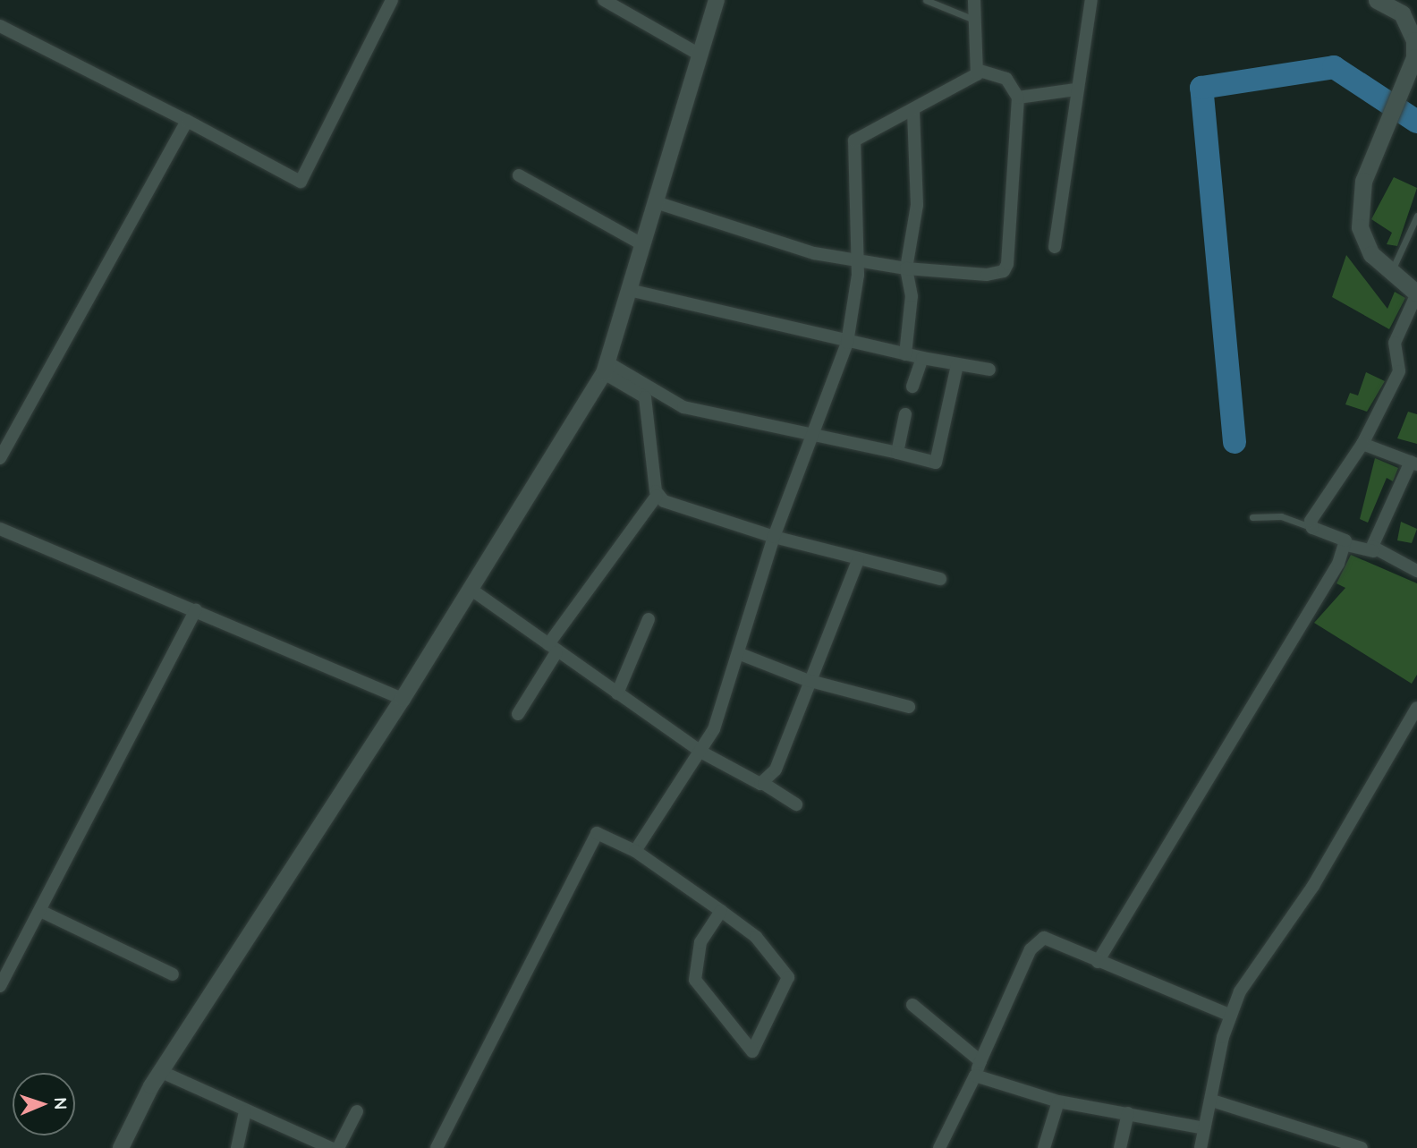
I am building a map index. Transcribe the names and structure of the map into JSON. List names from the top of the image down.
{
  "north": "right"
}
